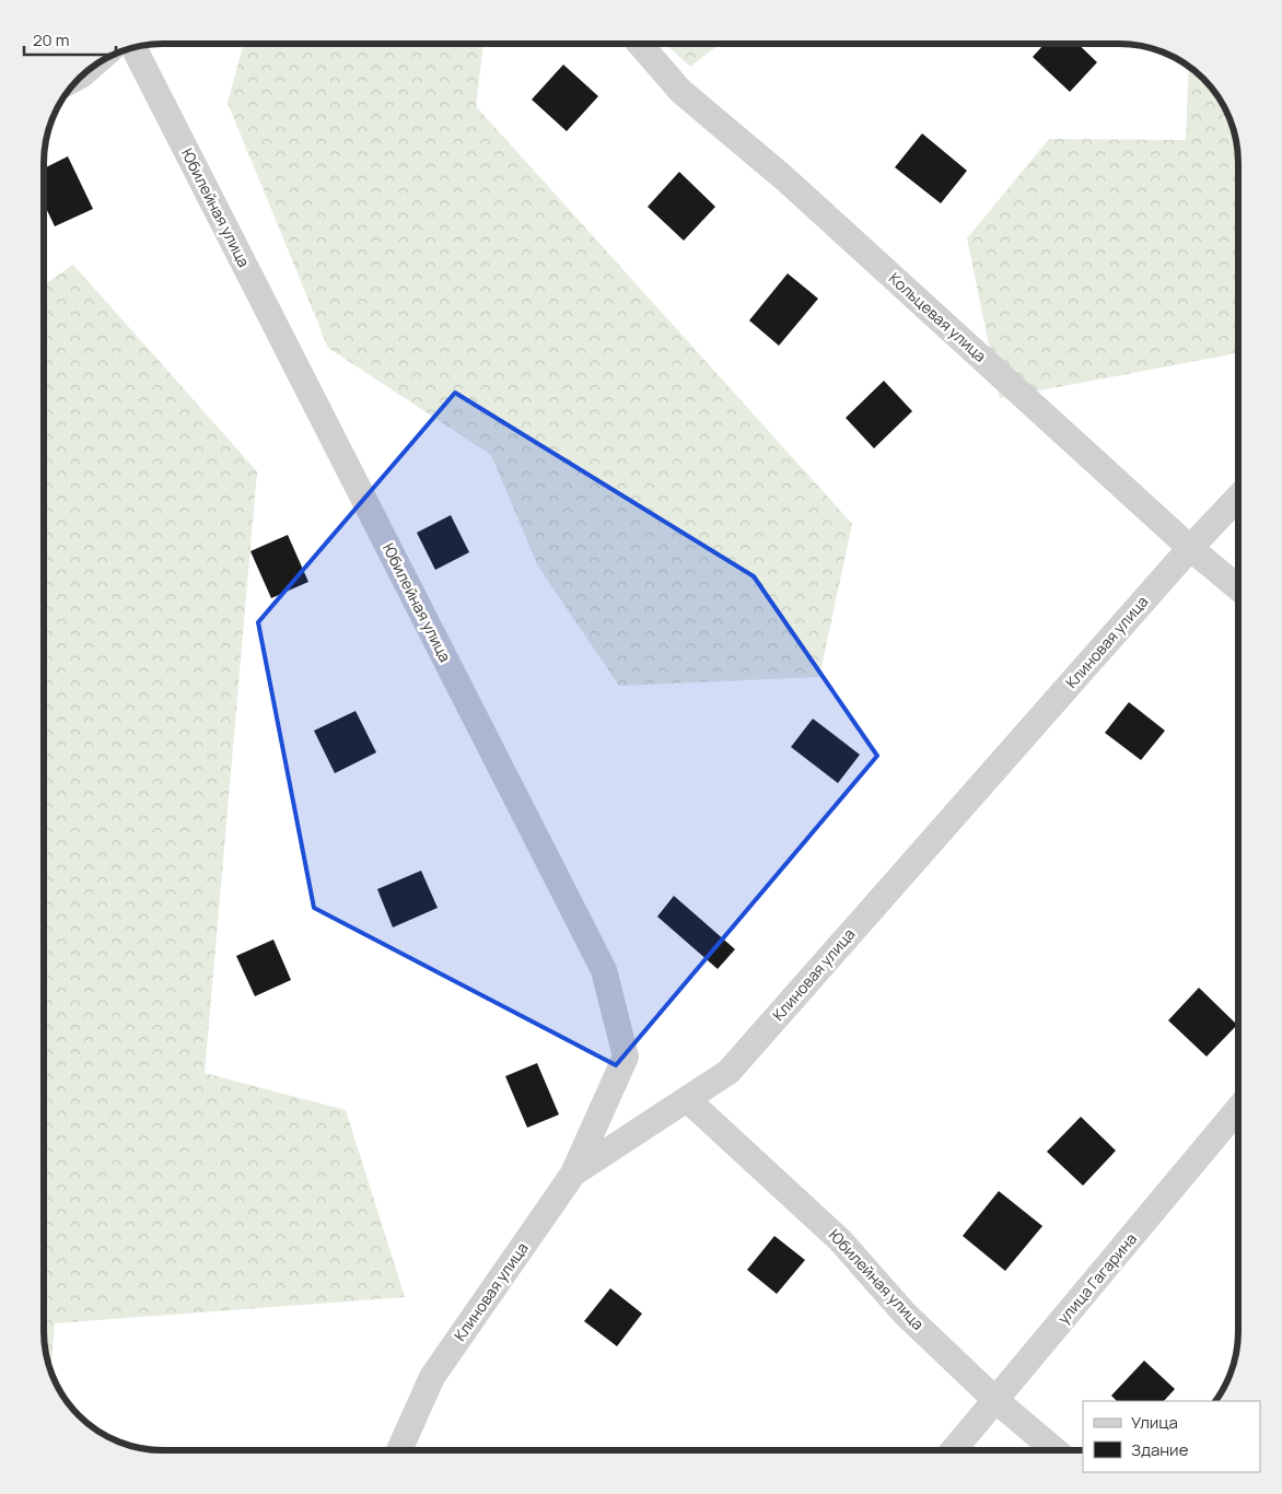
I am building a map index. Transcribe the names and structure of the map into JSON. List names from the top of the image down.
{
  "streets": {
    "street": [
      "Юбилейная улица",
      "Кольцевая улица",
      "Клиновая улица",
      "улица Гагарина"
    ]
  },
  "crossings": [
    ["Юбилейная улица", "Клиновая улица"],
    ["Юбилейная улица", "улица Гагарина"],
    ["Кольцевая улица", "Клиновая улица"]
  ],
  "legend": ["Улица", "Здание"],
  "scale_bar": "20 m"
}
